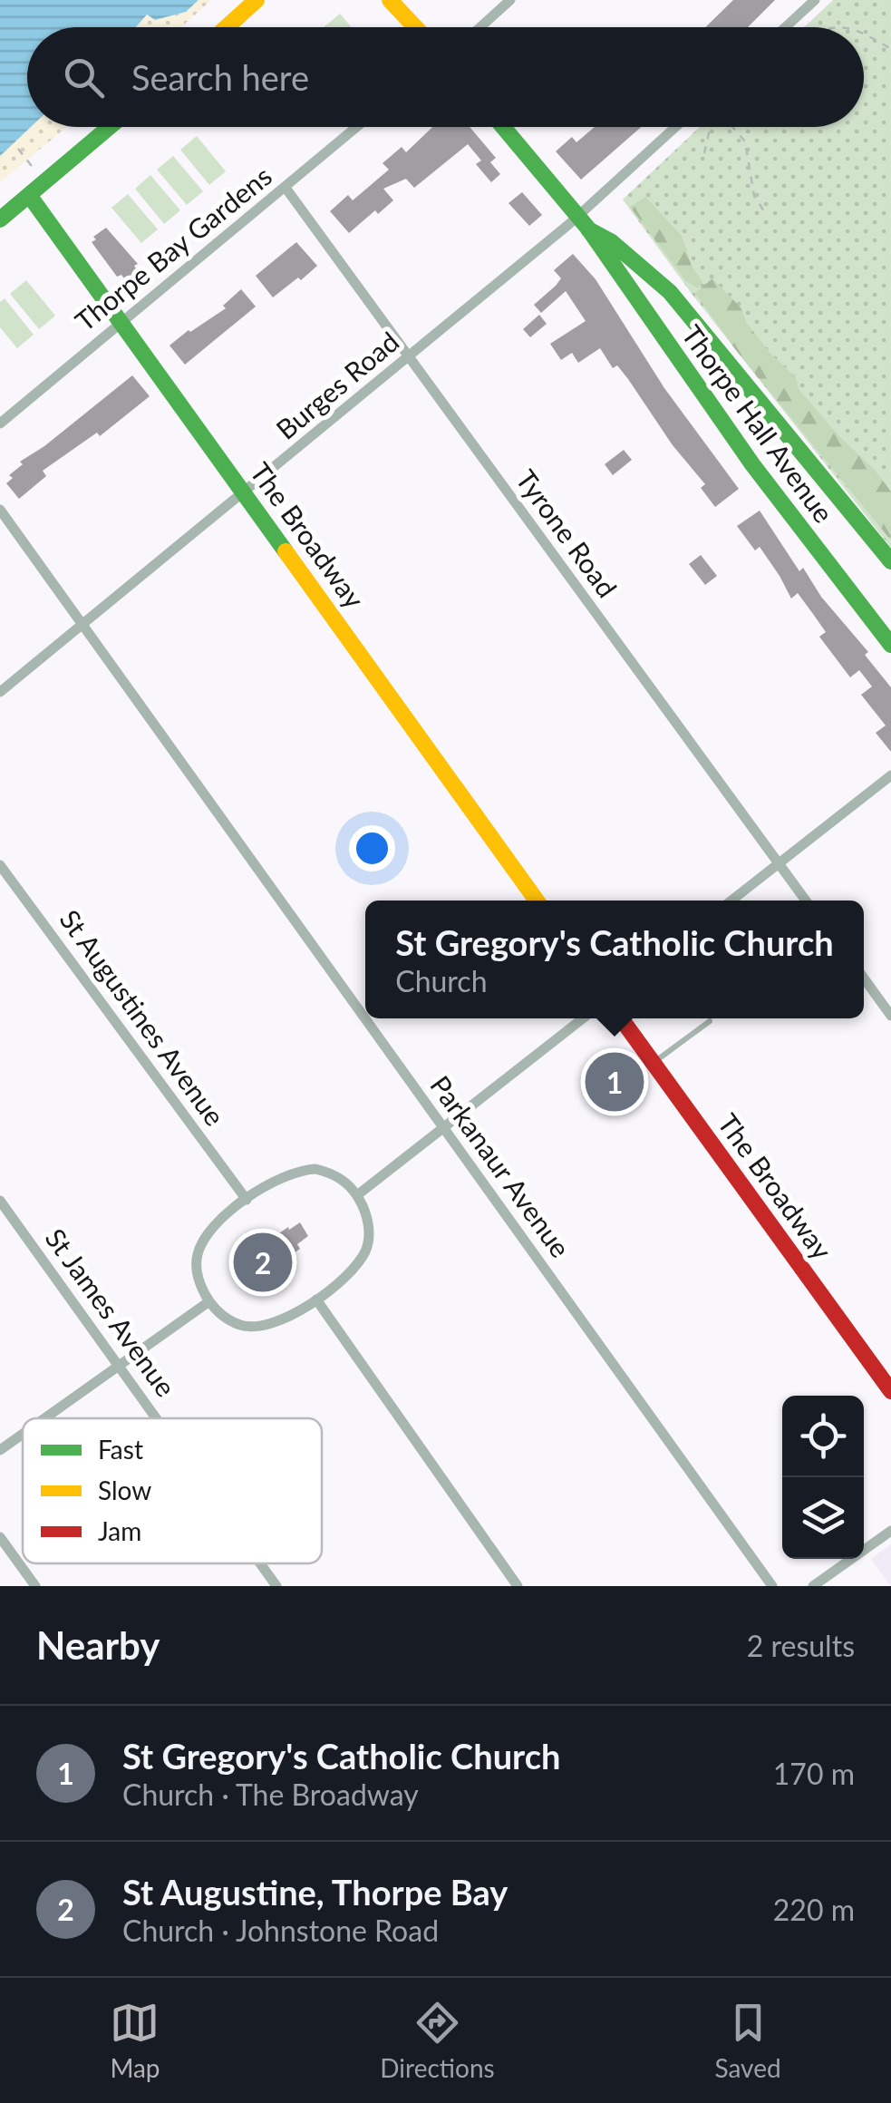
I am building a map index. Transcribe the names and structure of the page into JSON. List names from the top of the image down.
{
  "streets": {
    "street": [
      "Thorpe Bay Gardens",
      "Burges Road",
      "Thorpe Hall Avenue",
      "Tyrone Road",
      "The Broadway",
      "St Augustines Avenue",
      "Parkanaur Avenue",
      "St James Avenue"
    ]
  },
  "crossings": [
    ["Thorpe Bay Gardens", "Tyrone Road"],
    ["Thorpe Bay Gardens", "The Broadway"],
    ["Burges Road", "Thorpe Hall Avenue"],
    ["Burges Road", "Tyrone Road"],
    ["Burges Road", "The Broadway"],
    ["Burges Road", "Parkanaur Avenue"]
  ],
  "legend": ["Fast", "Slow", "Jam"],
  "page": {
    "search": "Search here",
    "popup": ["St Gregory's Catholic Church", "Church"],
    "pins": ["1", "2"],
    "heading": ["Nearby", "2 results"],
    "list": [
      {
        "mark": "1",
        "name": "St Gregory's Catholic Church",
        "note": "Church · The Broadway",
        "value": "170 m"
      },
      {
        "mark": "2",
        "name": "St Augustine, Thorpe Bay",
        "note": "Church · Johnstone Road",
        "value": "220 m"
      }
    ],
    "nav": ["Map", "Directions", "Saved"]
  }
}
